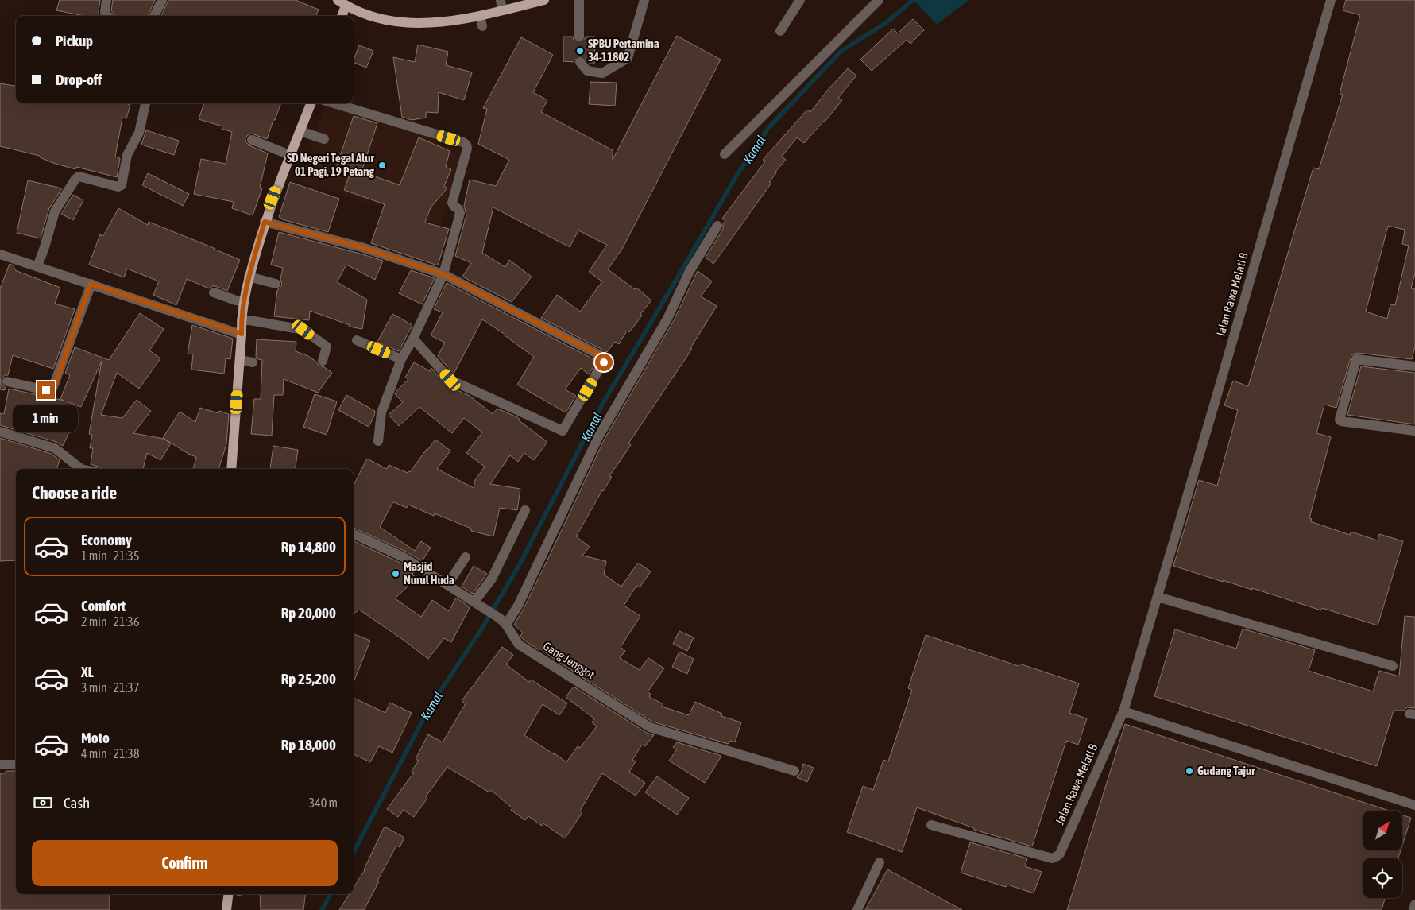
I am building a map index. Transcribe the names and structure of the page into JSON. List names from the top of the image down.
{
  "streets": {
    "street": ["Jalan Rawa Melati B", "Gang Jenggot"]
  },
  "water": ["Kamal"],
  "places": [
    "SPBU Pertamina 34-11802",
    "SD Negeri Tegal Alur 01 Pagi, 19 Petang",
    "Masjid Nurul Huda",
    "Gudang Tajur"
  ],
  "north": "top right",
  "page": {
    "banner": ["Pickup", "Drop-off"],
    "bubble": "1 min",
    "heading": "Choose a ride",
    "list": [
      {
        "name": "Economy",
        "note": "1 min · 21:35",
        "value": "Rp 14,800"
      },
      {
        "name": "Comfort",
        "note": "2 min · 21:36",
        "value": "Rp 20,000"
      },
      {
        "name": "XL",
        "note": "3 min · 21:37",
        "value": "Rp 25,200"
      },
      {
        "name": "Moto",
        "note": "4 min · 21:38",
        "value": "Rp 18,000"
      }
    ],
    "pay": ["Cash", "340 m"],
    "buttons": "Confirm"
  }
}
